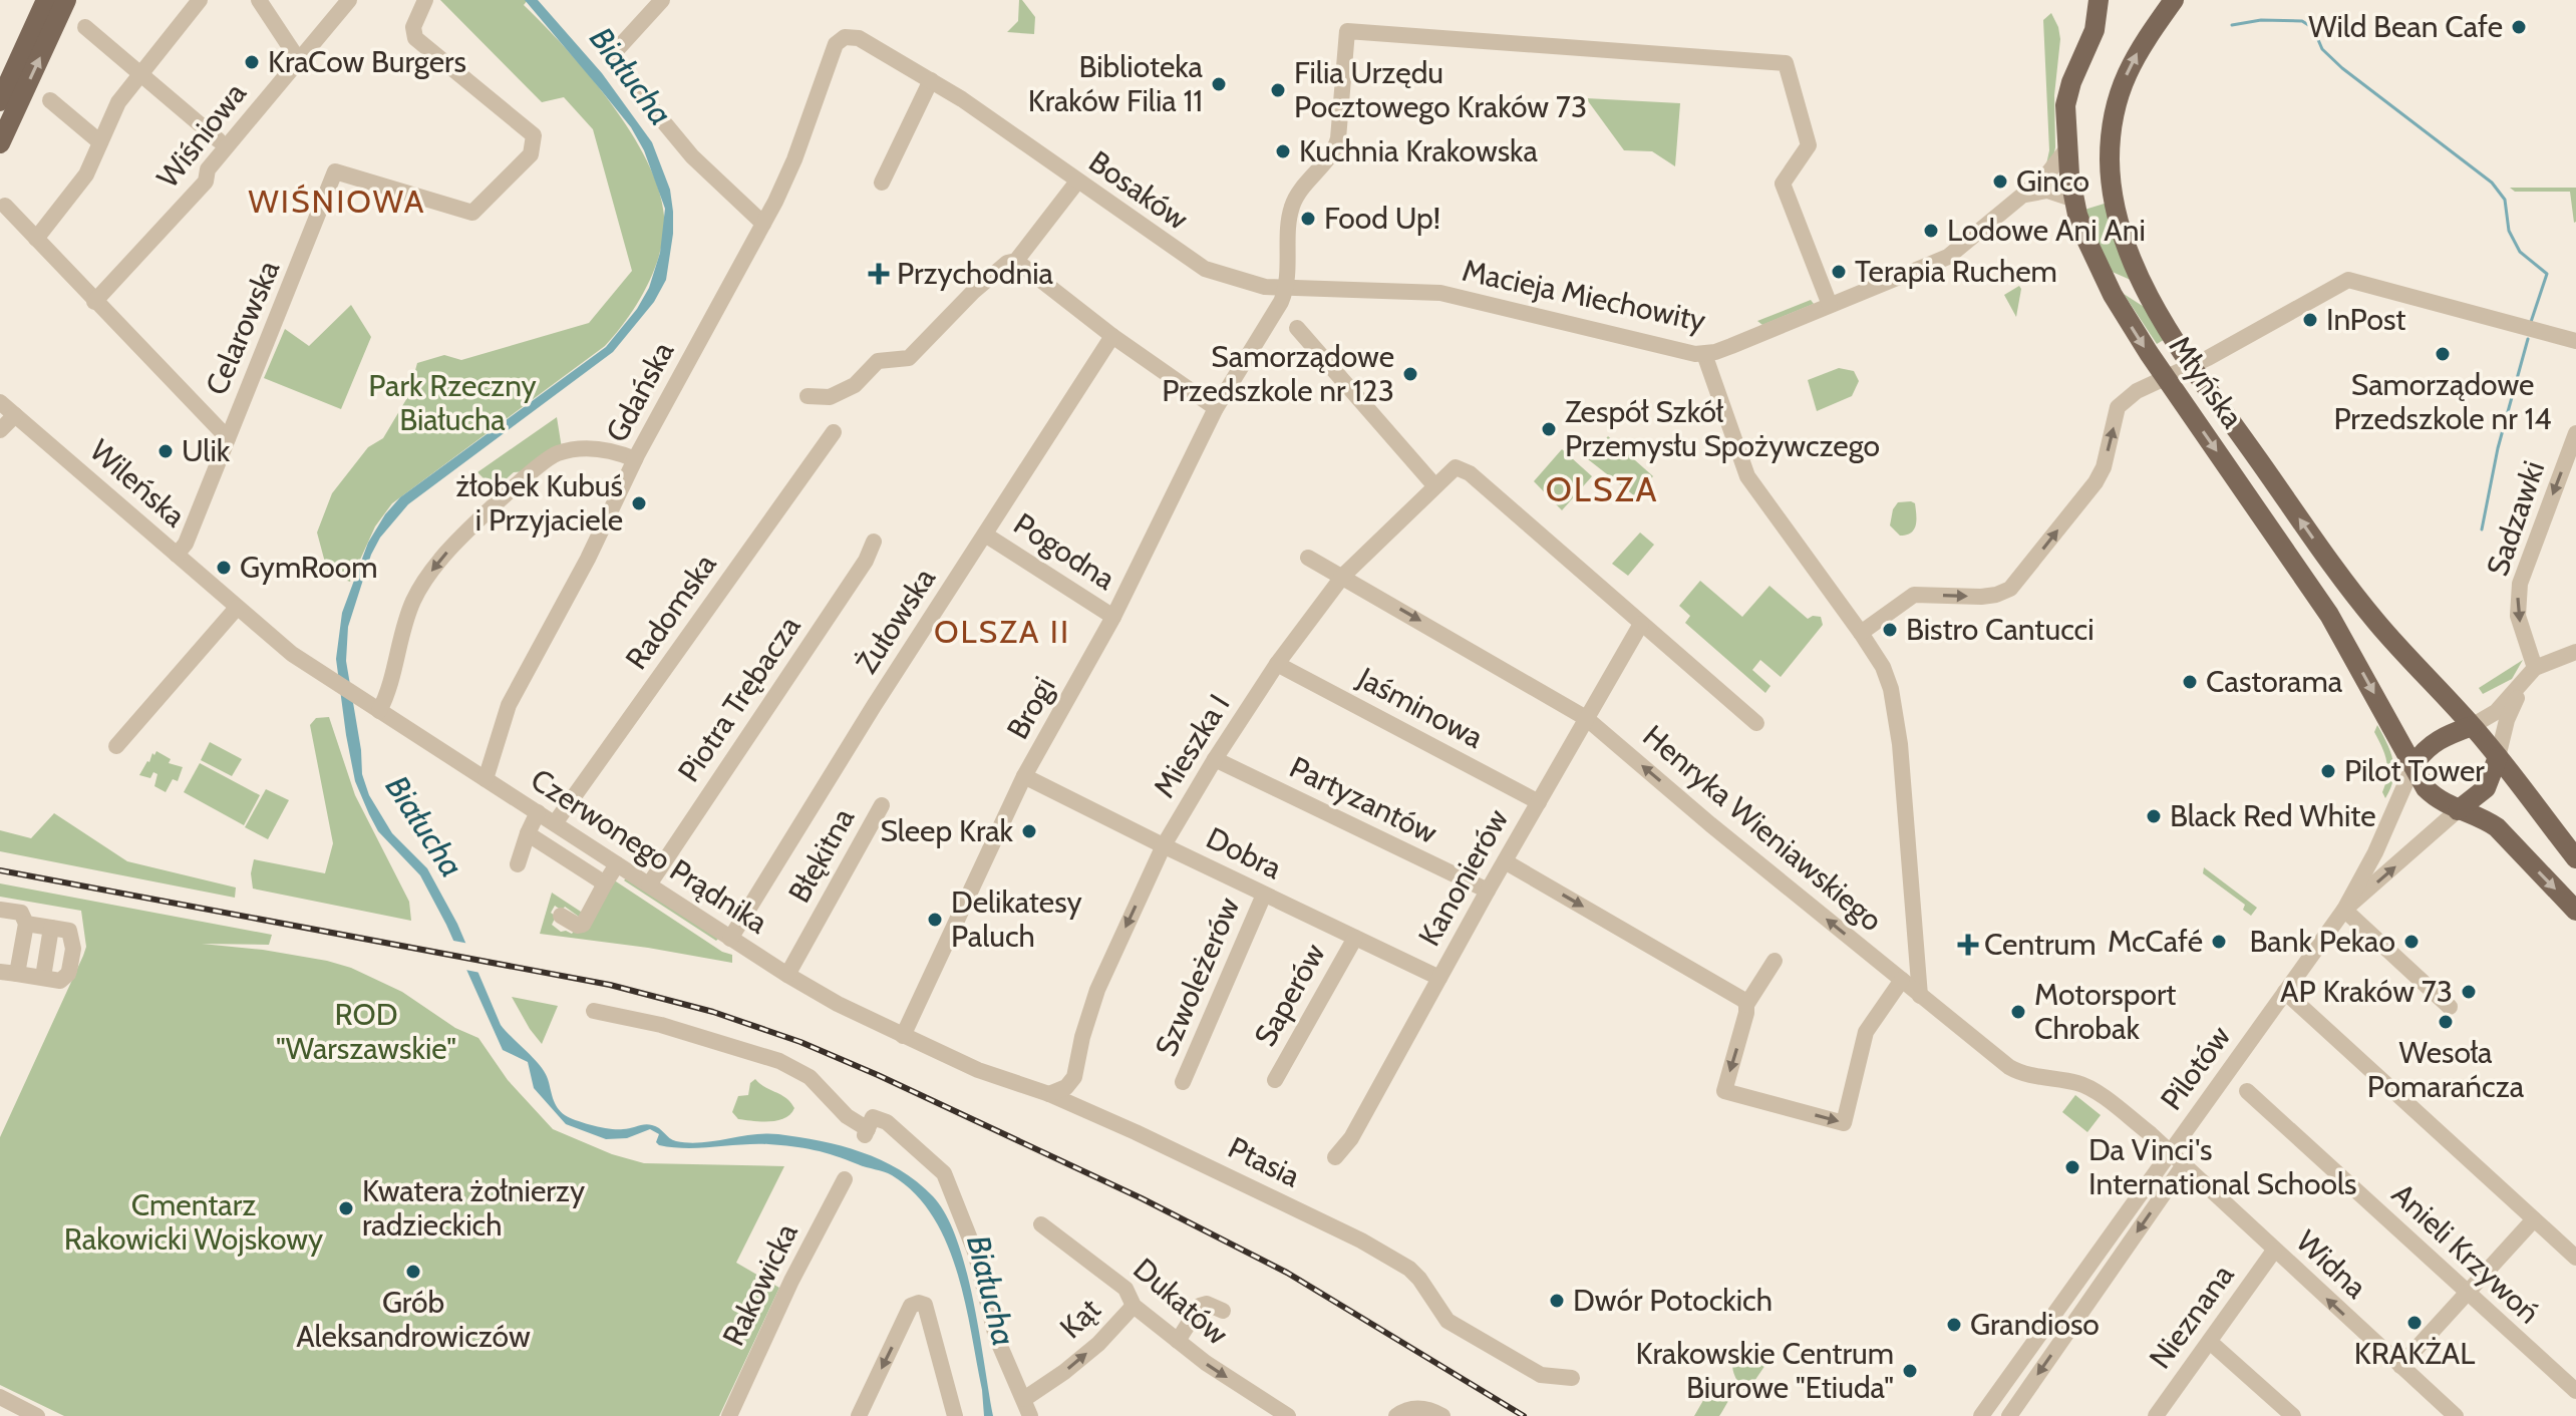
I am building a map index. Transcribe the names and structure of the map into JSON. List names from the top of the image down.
{
  "streets": {
    "main road": ["Młyńska"],
    "street": [
      "Wiśniowa",
      "Bosaków",
      "Macieja Miechowity",
      "Celarowska",
      "Gdańska",
      "Wileńska",
      "Sadzawki",
      "Pogodna",
      "Radomska",
      "Żułowska",
      "Piotra Trębacza",
      "Brogi",
      "Jaśminowa",
      "Mieszka I",
      "Partyzantów",
      "Henryka Wieniawskiego",
      "Czerwonego Prądnika",
      "Dobra",
      "Błękitna",
      "Kanonierów",
      "Szwoleżerów",
      "Saperów",
      "Pilotów",
      "Ptasia",
      "Anieli Krzywoń",
      "Widna",
      "Rakowicka",
      "Dukatów",
      "Nieznana",
      "Kąt"
    ]
  },
  "crossings": [
    ["Bosaków", "Macieja Miechowity"],
    ["Bosaków", "Gdańska"],
    ["Bosaków", "Brogi"],
    ["Macieja Miechowity", "Młyńska"],
    ["Macieja Miechowity", "Brogi"],
    ["Celarowska", "Wileńska"],
    ["Młyńska", "Pilotów"],
    ["Gdańska", "Czerwonego Prądnika"],
    ["Wileńska", "Czerwonego Prądnika"],
    ["Pogodna", "Żułowska"],
    ["Pogodna", "Brogi"],
    ["Radomska", "Czerwonego Prądnika"],
    ["Żułowska", "Czerwonego Prądnika"],
    ["Piotra Trębacza", "Czerwonego Prądnika"],
    ["Brogi", "Czerwonego Prądnika"],
    ["Brogi", "Dobra"],
    ["Brogi", "Ptasia"],
    ["Jaśminowa", "Mieszka I"],
    ["Jaśminowa", "Kanonierów"],
    ["Mieszka I", "Partyzantów"],
    ["Mieszka I", "Henryka Wieniawskiego"],
    ["Mieszka I", "Dobra"],
    ["Mieszka I", "Kanonierów"],
    ["Mieszka I", "Ptasia"],
    ["Partyzantów", "Kanonierów"],
    ["Henryka Wieniawskiego", "Kanonierów"],
    ["Henryka Wieniawskiego", "Pilotów"],
    ["Henryka Wieniawskiego", "Widna"],
    ["Czerwonego Prądnika", "Błękitna"],
    ["Czerwonego Prądnika", "Ptasia"],
    ["Dobra", "Kanonierów"],
    ["Dobra", "Szwoleżerów"],
    ["Dobra", "Saperów"],
    ["Pilotów", "Widna"],
    ["Widna", "Nieznana"],
    ["Dukatów", "Kąt"]
  ],
  "one_way": ["Sadzawki", "Dukatów", "Kąt"],
  "districts": ["WIŚNIOWA", "OLSZA", "OLSZA II"],
  "water": ["Białucha"],
  "parks": ["Park Rzeczny Białucha", "ROD \"Warszawskie\"", "Cmentarz Rakowicki Wojskowy"],
  "places": {
    "other": [
      "Wild Bean Cafe",
      "KraCow Burgers",
      "Biblioteka Kraków Filia 11",
      "Filia Urzędu Pocztowego Kraków 73",
      "Kuchnia Krakowska",
      "Ginco",
      "Food Up!",
      "Lodowe Ani Ani",
      "Terapia Ruchem",
      "InPost",
      "Samorządowe Przedszkole nr 14",
      "Samorządowe Przedszkole nr 123",
      "Zespół Szkół Przemysłu Spożywczego",
      "Ulik",
      "żłobek Kubuś i Przyjaciele",
      "GymRoom",
      "Bistro Cantucci",
      "Castorama",
      "Pilot Tower",
      "Black Red White",
      "Sleep Krak",
      "Delikatesy Paluch",
      "McCafé",
      "Bank Pekao",
      "AP Kraków 73",
      "Motorsport Chrobak",
      "Wesoła Pomarańcza",
      "Da Vinci's International Schools",
      "Kwatera żołnierzy radzieckich",
      "Grób Aleksandrowiczów",
      "Dwór Potockich",
      "KRAKŻAL",
      "Grandioso",
      "Krakowskie Centrum Biurowe \"Etiuda\""
    ],
    "health": ["Przychodnia", "Centrum"]
  }
}
